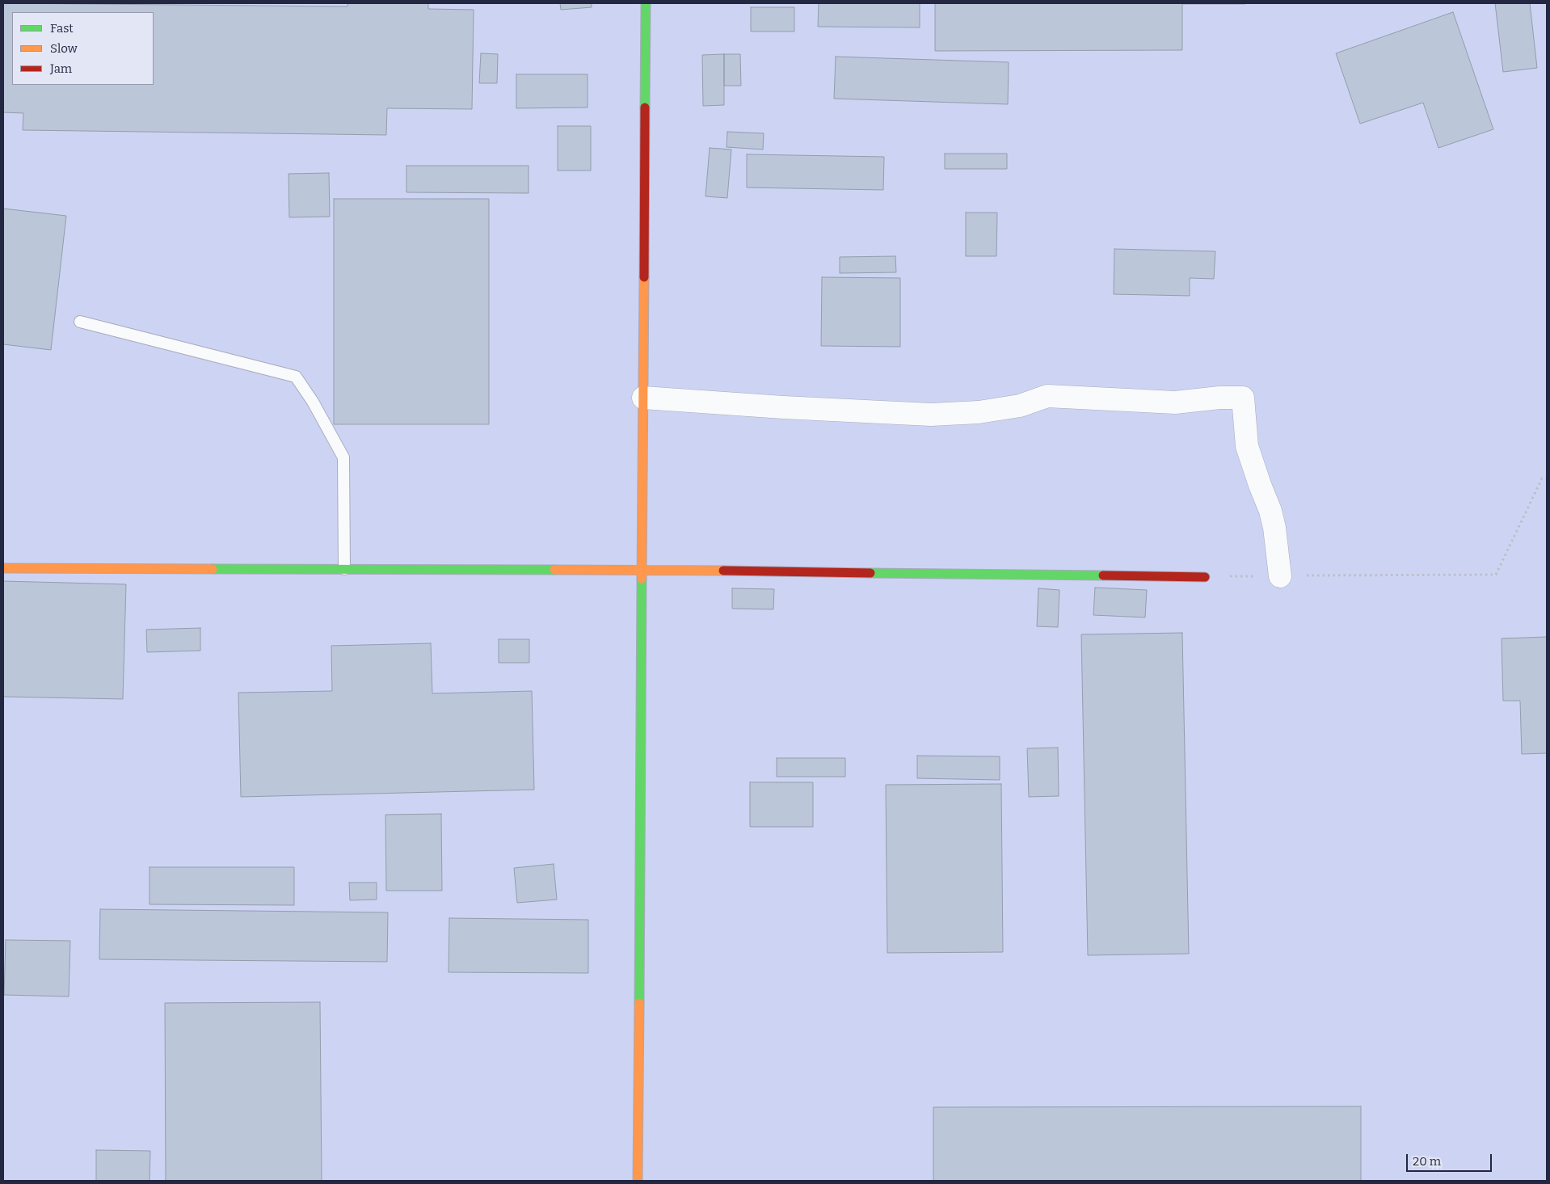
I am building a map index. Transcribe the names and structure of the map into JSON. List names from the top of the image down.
{
  "legend": ["Fast", "Slow", "Jam"],
  "scale_bar": "20 m"
}
